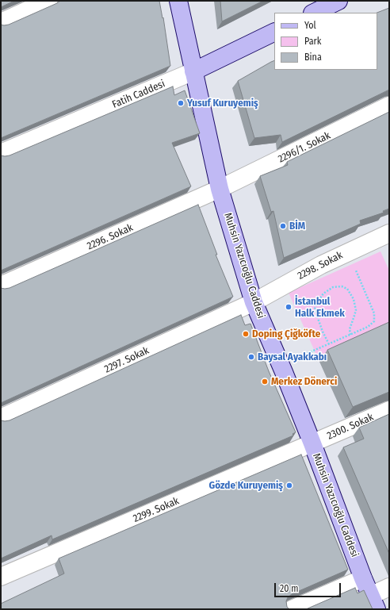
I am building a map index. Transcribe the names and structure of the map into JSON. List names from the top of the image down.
{
  "streets": {
    "main road": ["Fatih Caddesi", "Muhsin Yazıcıoğlu Caddesi"],
    "street": [
      "2296/1. Sokak",
      "2296. Sokak",
      "2298. Sokak",
      "2297. Sokak",
      "2300. Sokak",
      "2299. Sokak"
    ]
  },
  "crossings": [
    ["Fatih Caddesi", "Muhsin Yazıcıoğlu Caddesi"],
    ["2296/1. Sokak", "2296. Sokak"],
    ["2296/1. Sokak", "Muhsin Yazıcıoğlu Caddesi"],
    ["2296. Sokak", "Muhsin Yazıcıoğlu Caddesi"],
    ["Muhsin Yazıcıoğlu Caddesi", "2298. Sokak"],
    ["Muhsin Yazıcıoğlu Caddesi", "2297. Sokak"],
    ["Muhsin Yazıcıoğlu Caddesi", "2300. Sokak"],
    ["Muhsin Yazıcıoğlu Caddesi", "2299. Sokak"],
    ["2298. Sokak", "2297. Sokak"],
    ["2300. Sokak", "2299. Sokak"]
  ],
  "places": [
    "Yusuf Kuruyemiş",
    "BİM",
    "İstanbul Halk Ekmek",
    "Doping Çiğköfte",
    "Baysal Ayakkabı",
    "Merkez Dönerci",
    "Gözde Kuruyemiş"
  ],
  "legend": ["Yol", "Park", "Bina"],
  "scale_bar": "20 m"
}
